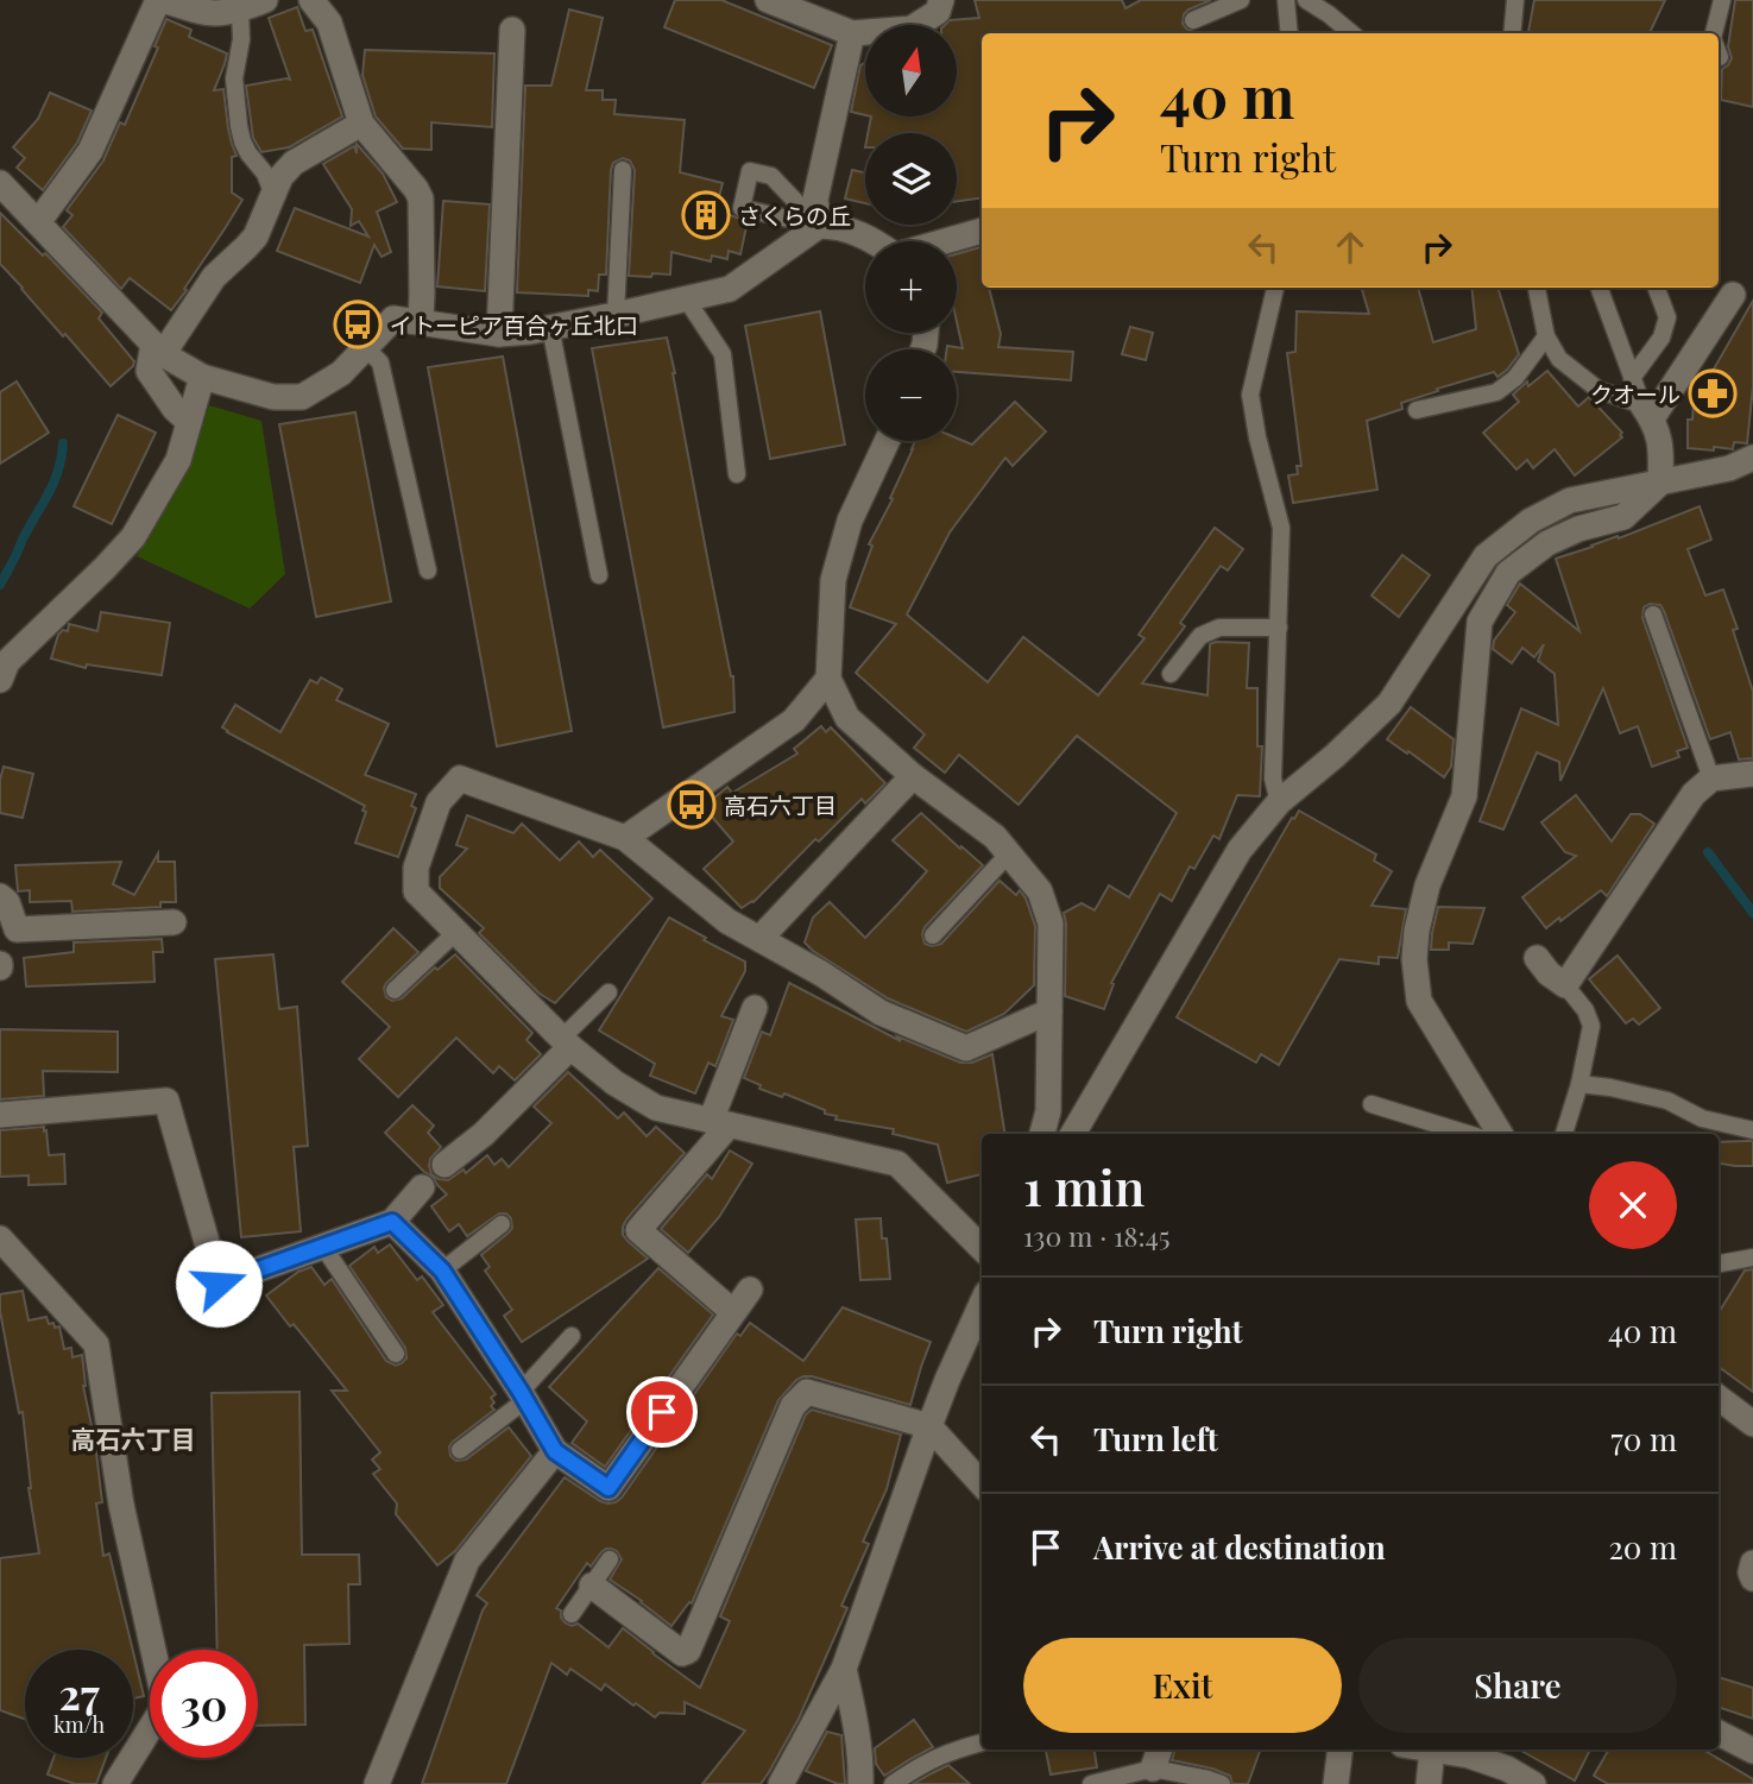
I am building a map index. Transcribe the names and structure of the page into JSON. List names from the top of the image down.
{
  "districts": ["高石六丁目"],
  "places": {
    "building": ["さくらの丘"],
    "bus stop": ["イトーピア百合ヶ丘北口", "高石六丁目"],
    "pharmacy": ["クオール"]
  },
  "north": "top",
  "page": {
    "map_buttons": ["+", "−"],
    "turn": ["40 m", "Turn right"],
    "heading": ["1 min", "130 m · 18:45"],
    "list": [
      {
        "name": "Turn right",
        "value": "40 m"
      },
      {
        "name": "Turn left",
        "value": "70 m"
      },
      {
        "name": "Arrive at destination",
        "value": "20 m"
      }
    ],
    "buttons": ["Exit", "Share"],
    "speed": "27 km/h",
    "limit": "30"
  }
}
